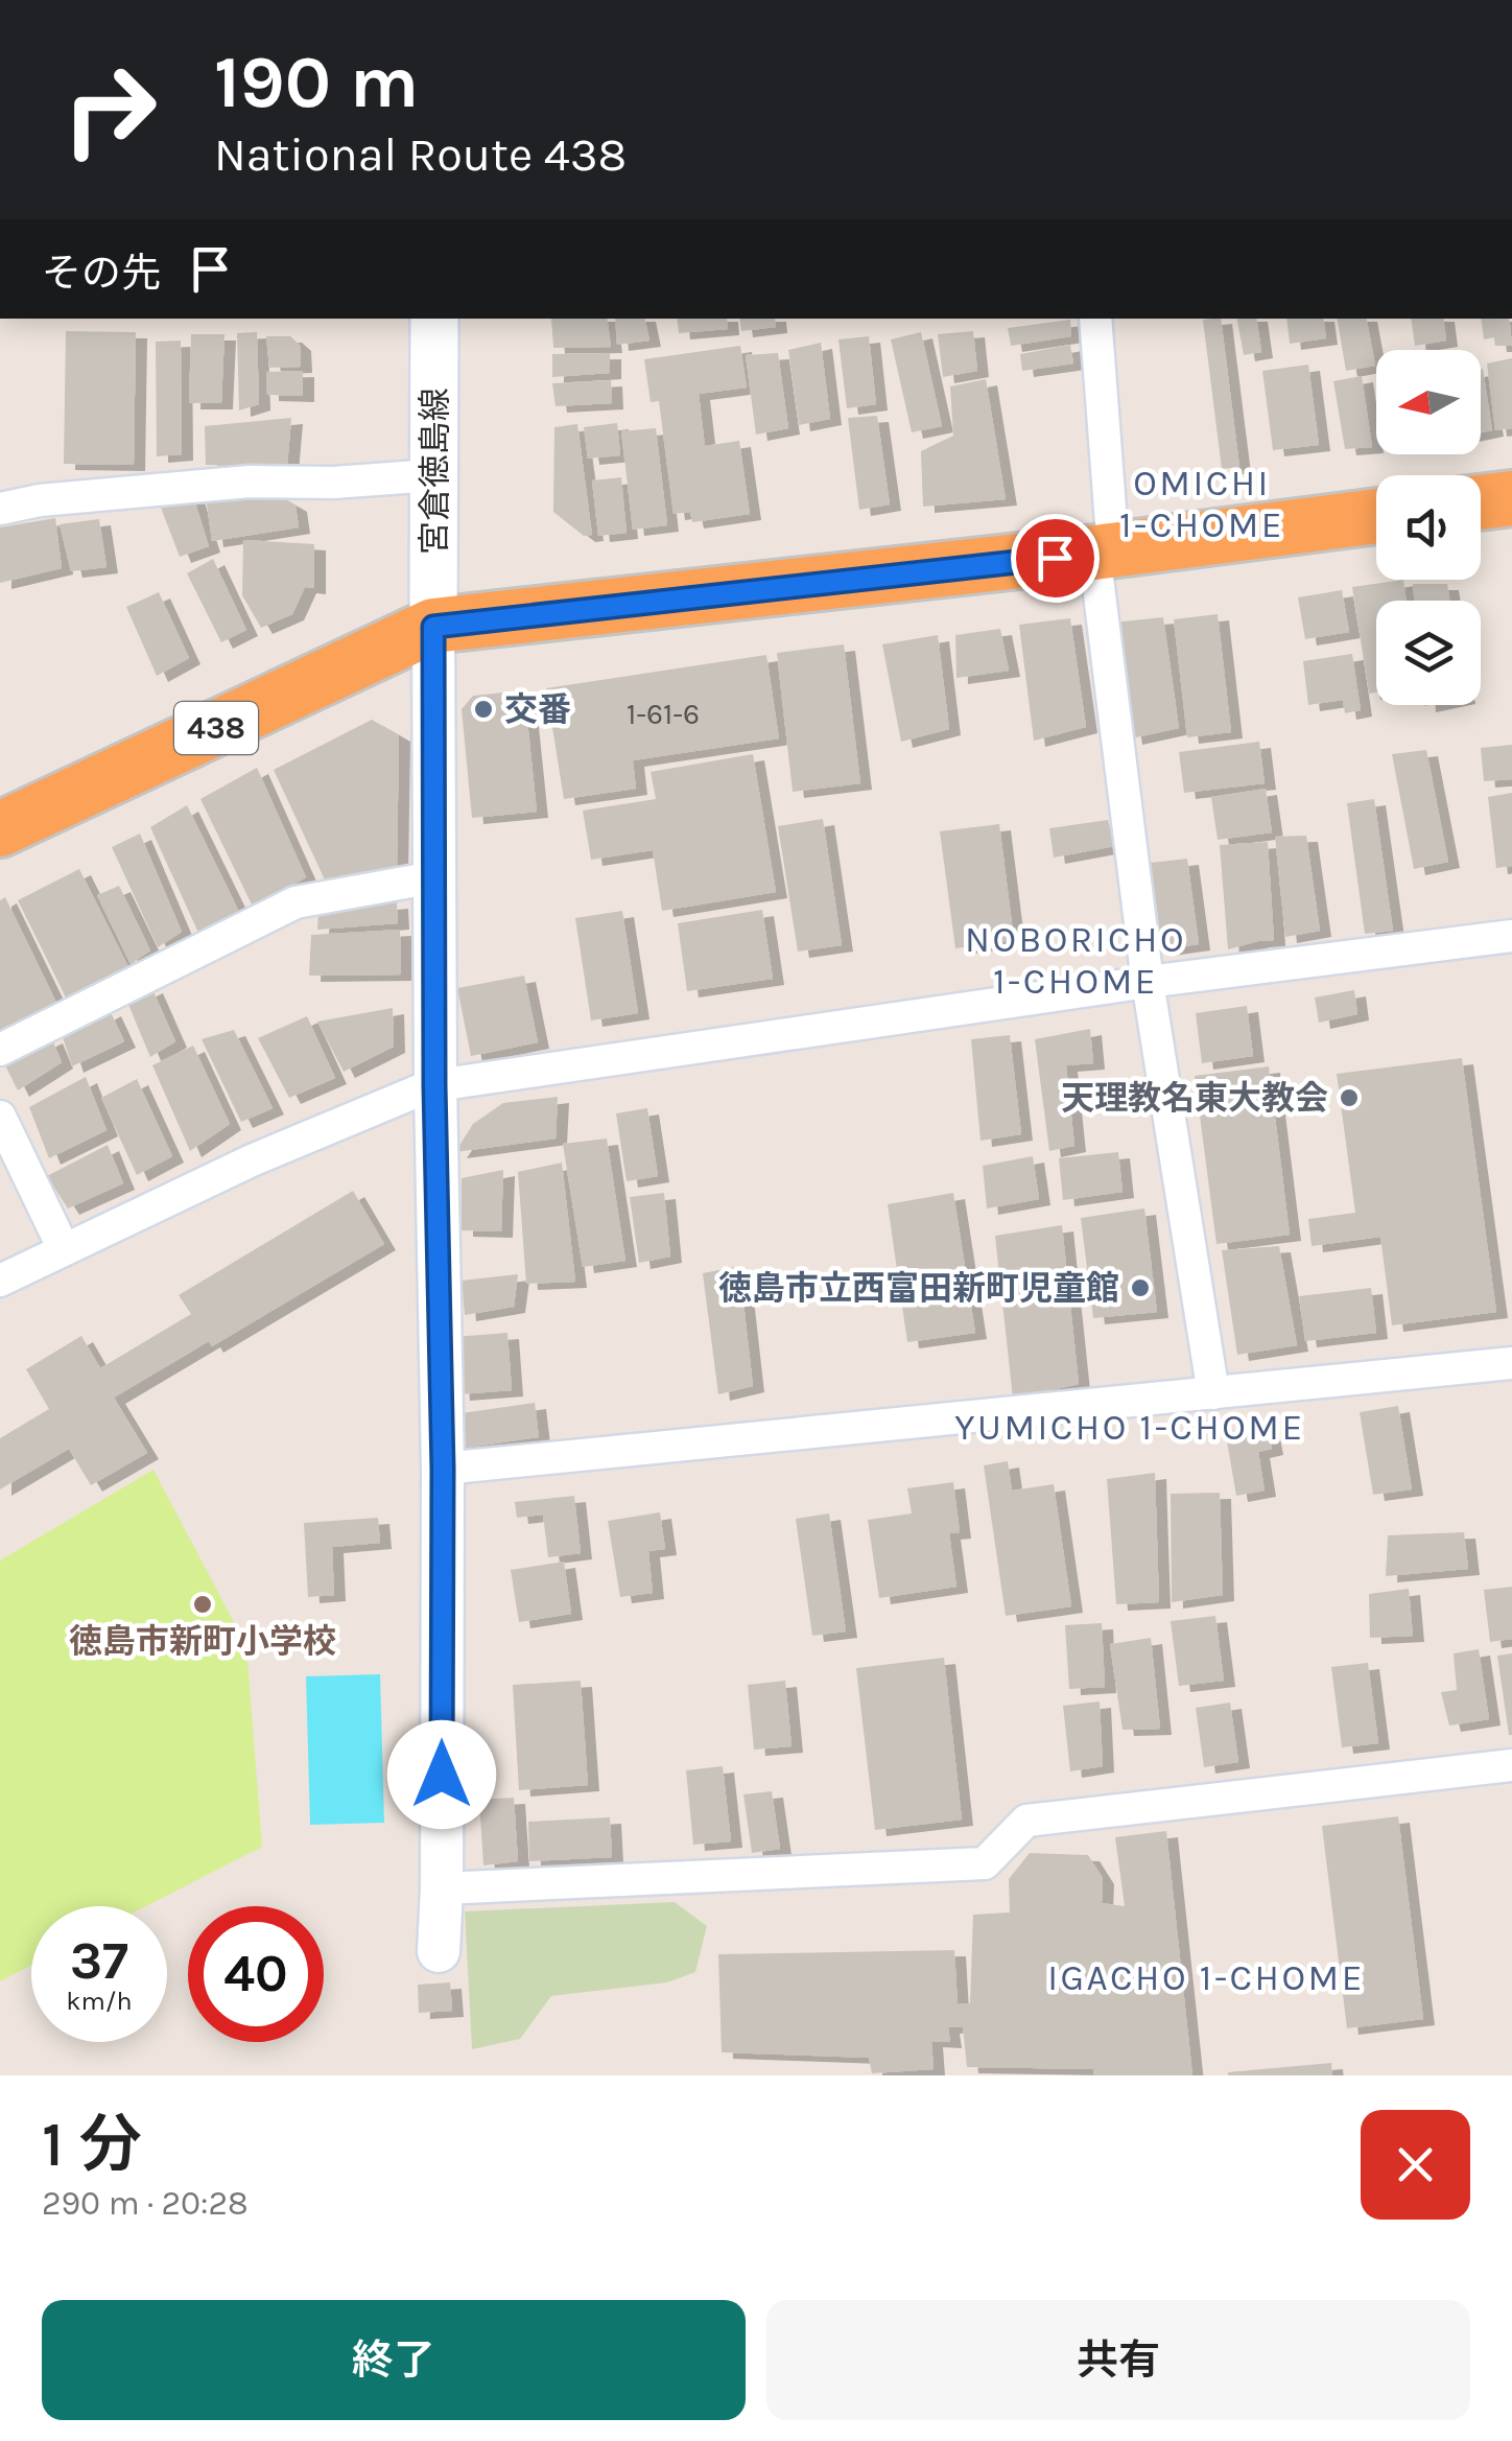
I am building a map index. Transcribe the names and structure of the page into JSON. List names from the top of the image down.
{
  "streets": {
    "highway": ["438"],
    "main road": ["宮倉徳島線"]
  },
  "crossings": [
    ["宮倉徳島線", "438"]
  ],
  "districts": [
    "OMICHI 1-CHOME",
    "NOBORICHO 1-CHOME",
    "YUMICHO 1-CHOME",
    "IGACHO 1-CHOME"
  ],
  "places": [
    "交番",
    "天理教名東大教会",
    "徳島市立西富田新町児童館",
    "徳島市新町小学校"
  ],
  "house_numbers": ["1-61-6"],
  "north": "left",
  "page": {
    "turn": ["190 m", "National Route 438"],
    "then": "その先",
    "speed": "37 km/h",
    "limit": "40",
    "heading": ["1 分", "290 m · 20:28"],
    "buttons": ["終了", "共有"]
  }
}
